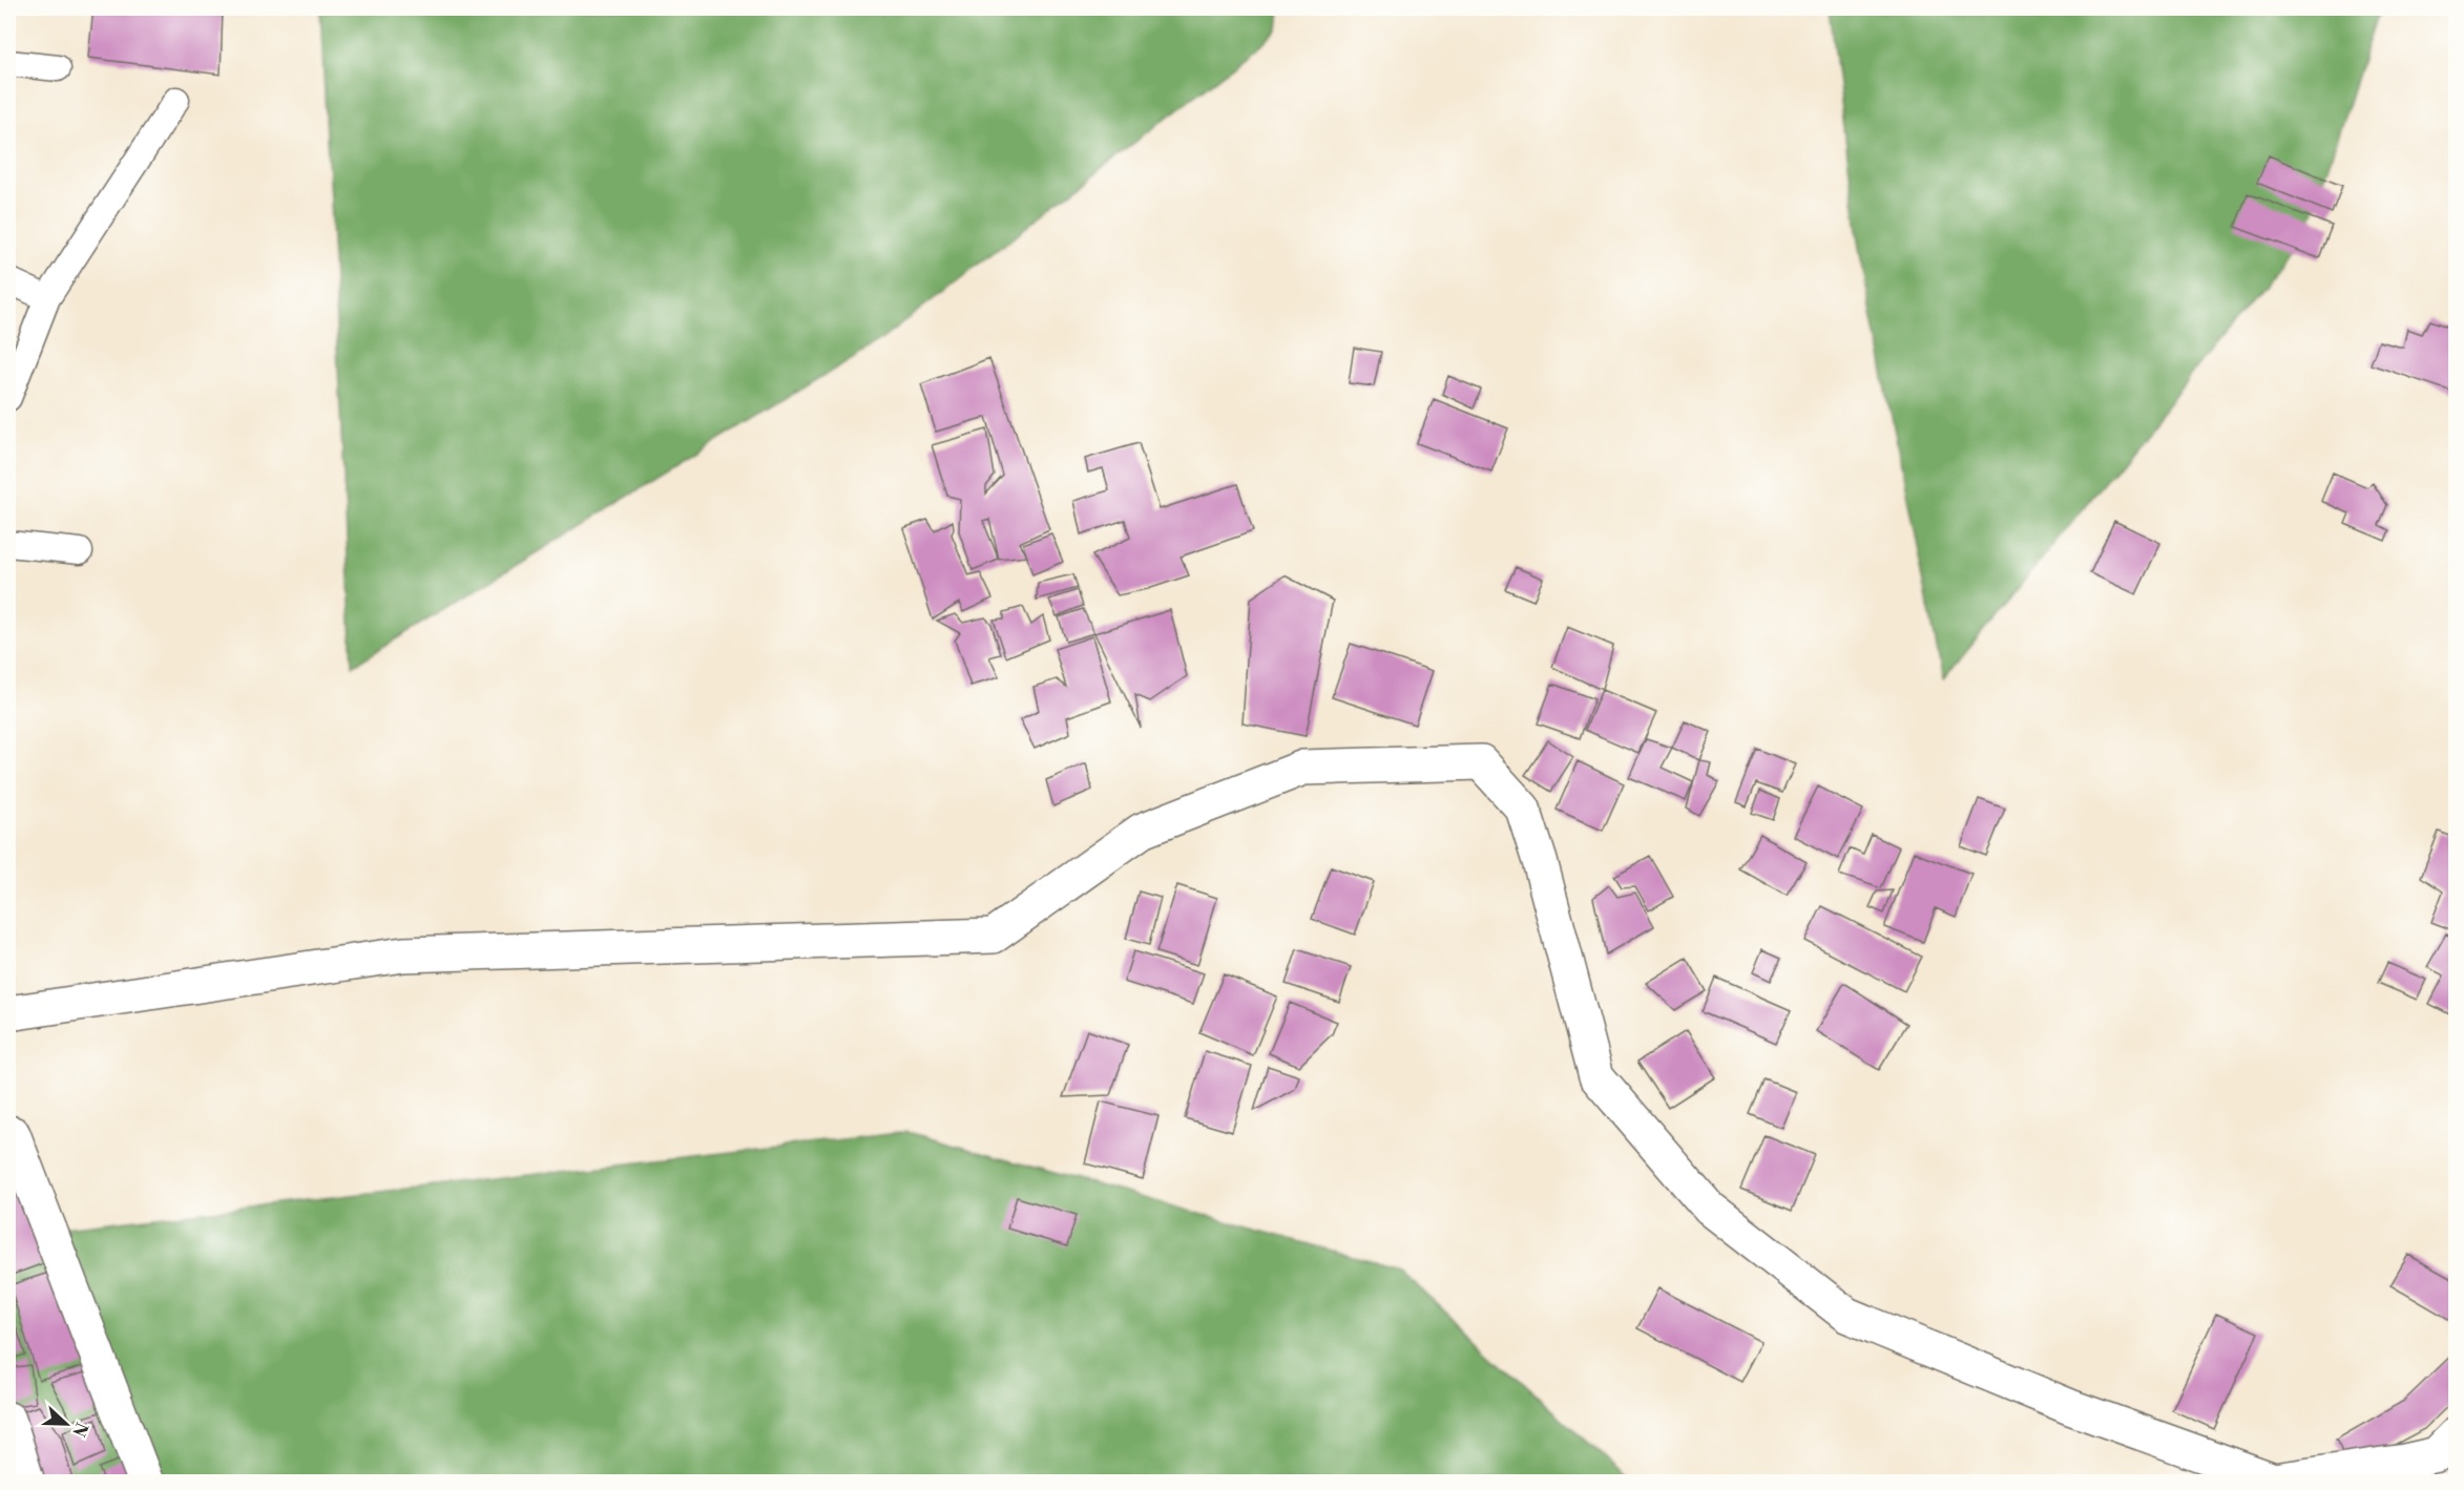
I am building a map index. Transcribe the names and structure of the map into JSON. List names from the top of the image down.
{
  "north": "right"
}
